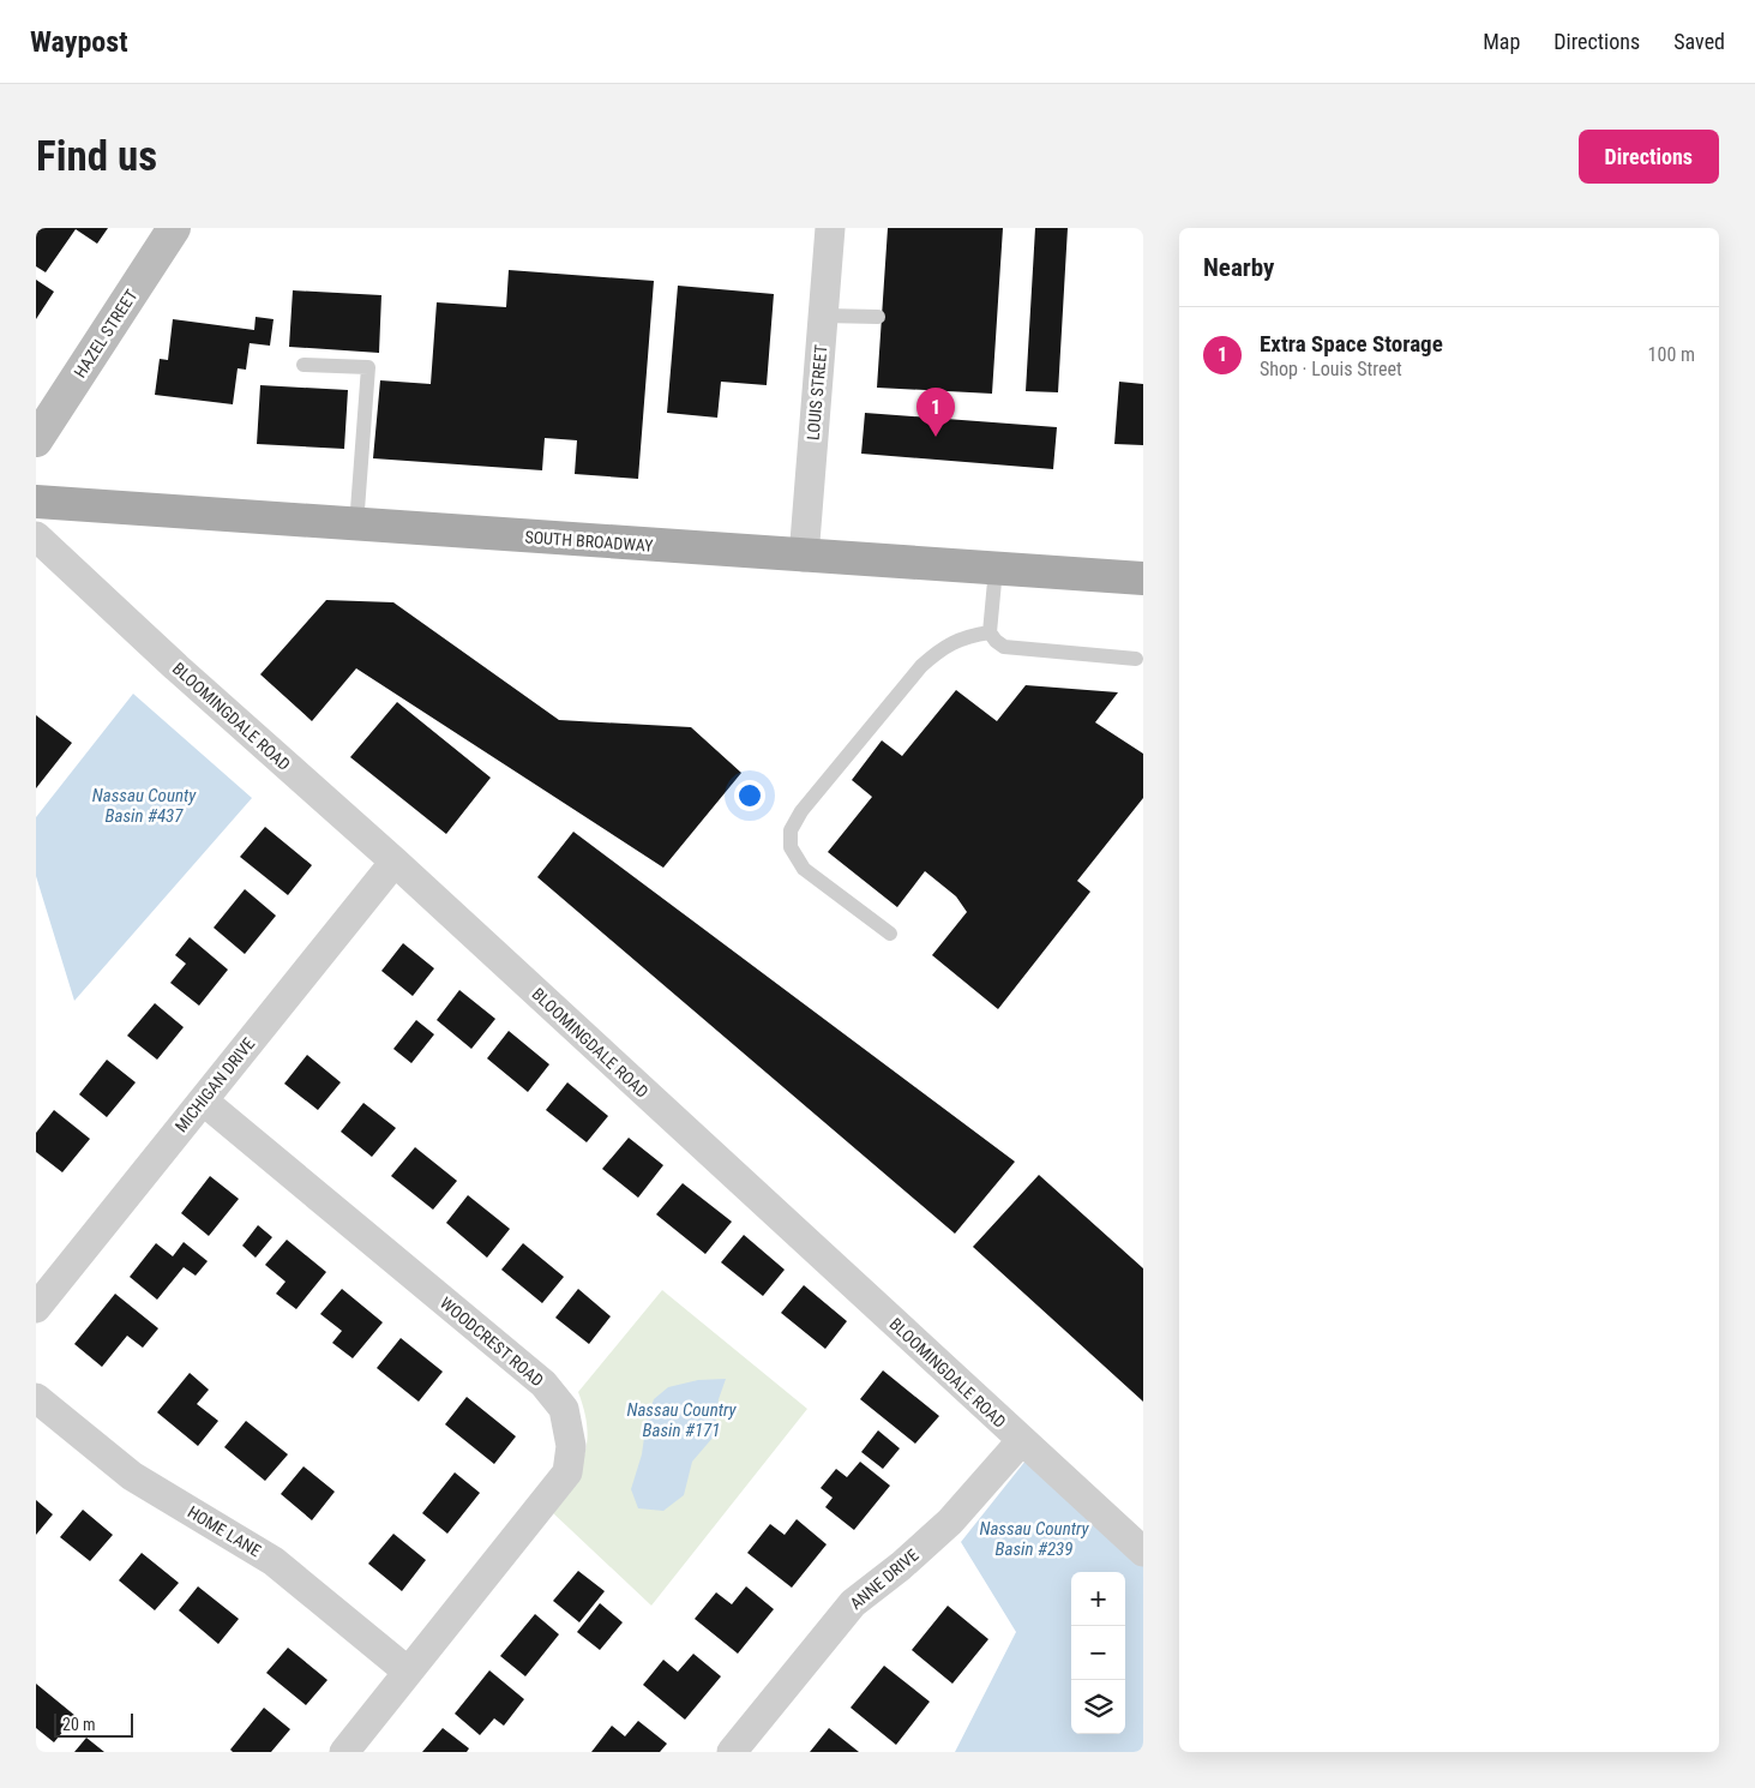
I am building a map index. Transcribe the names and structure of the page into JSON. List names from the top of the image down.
{
  "streets": {
    "main road": ["SOUTH BROADWAY"],
    "street": [
      "HAZEL STREET",
      "LOUIS STREET",
      "BLOOMINGDALE ROAD",
      "MICHIGAN DRIVE",
      "WOODCREST ROAD",
      "HOME LANE",
      "ANNE DRIVE"
    ]
  },
  "crossings": [
    ["LOUIS STREET", "SOUTH BROADWAY"],
    ["BLOOMINGDALE ROAD", "MICHIGAN DRIVE"],
    ["BLOOMINGDALE ROAD", "ANNE DRIVE"],
    ["MICHIGAN DRIVE", "WOODCREST ROAD"],
    ["WOODCREST ROAD", "HOME LANE"]
  ],
  "water": ["Nassau County Basin #437", "Nassau Country Basin #171", "Nassau Country Basin #239"],
  "scale_bar": "20 m",
  "page": {
    "header": "Waypost",
    "nav": ["Map", "Directions", "Saved"],
    "buttons": "Directions",
    "title": "Find us",
    "heading": "Nearby",
    "list": [
      {
        "mark": "1",
        "name": "Extra Space Storage",
        "note": "Shop · Louis Street",
        "value": "100 m"
      }
    ],
    "pins": "1",
    "map_buttons": ["+", "−"],
    "scale": "20 m"
  }
}
